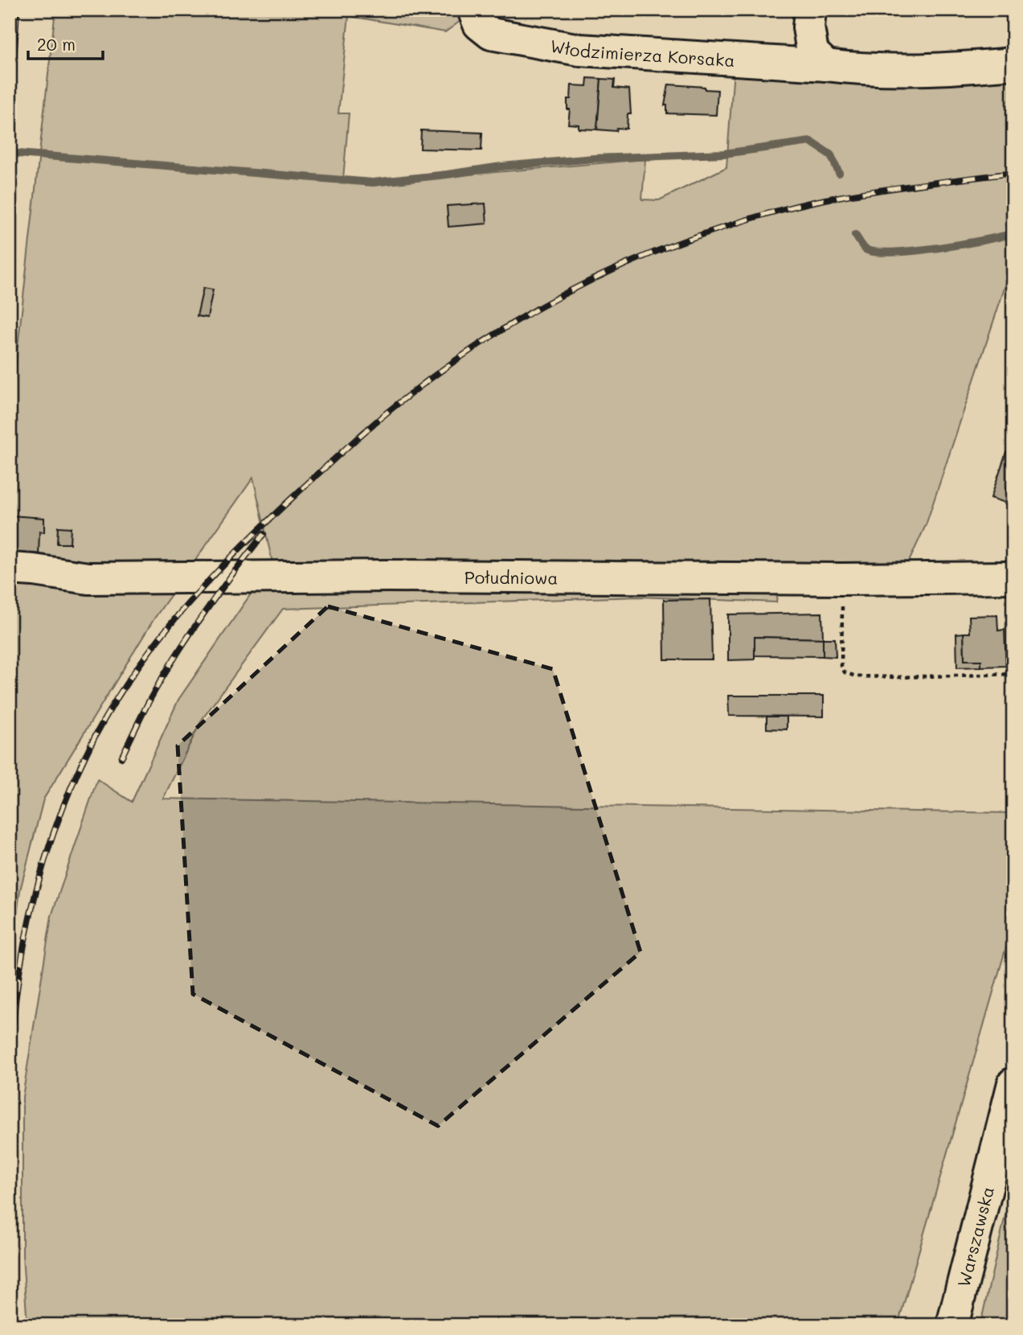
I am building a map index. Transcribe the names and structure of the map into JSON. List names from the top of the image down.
{
  "streets": {
    "street": ["Włodzimierza Korsaka", "Południowa", "Warszawska"]
  },
  "scale_bar": "20 m"
}
